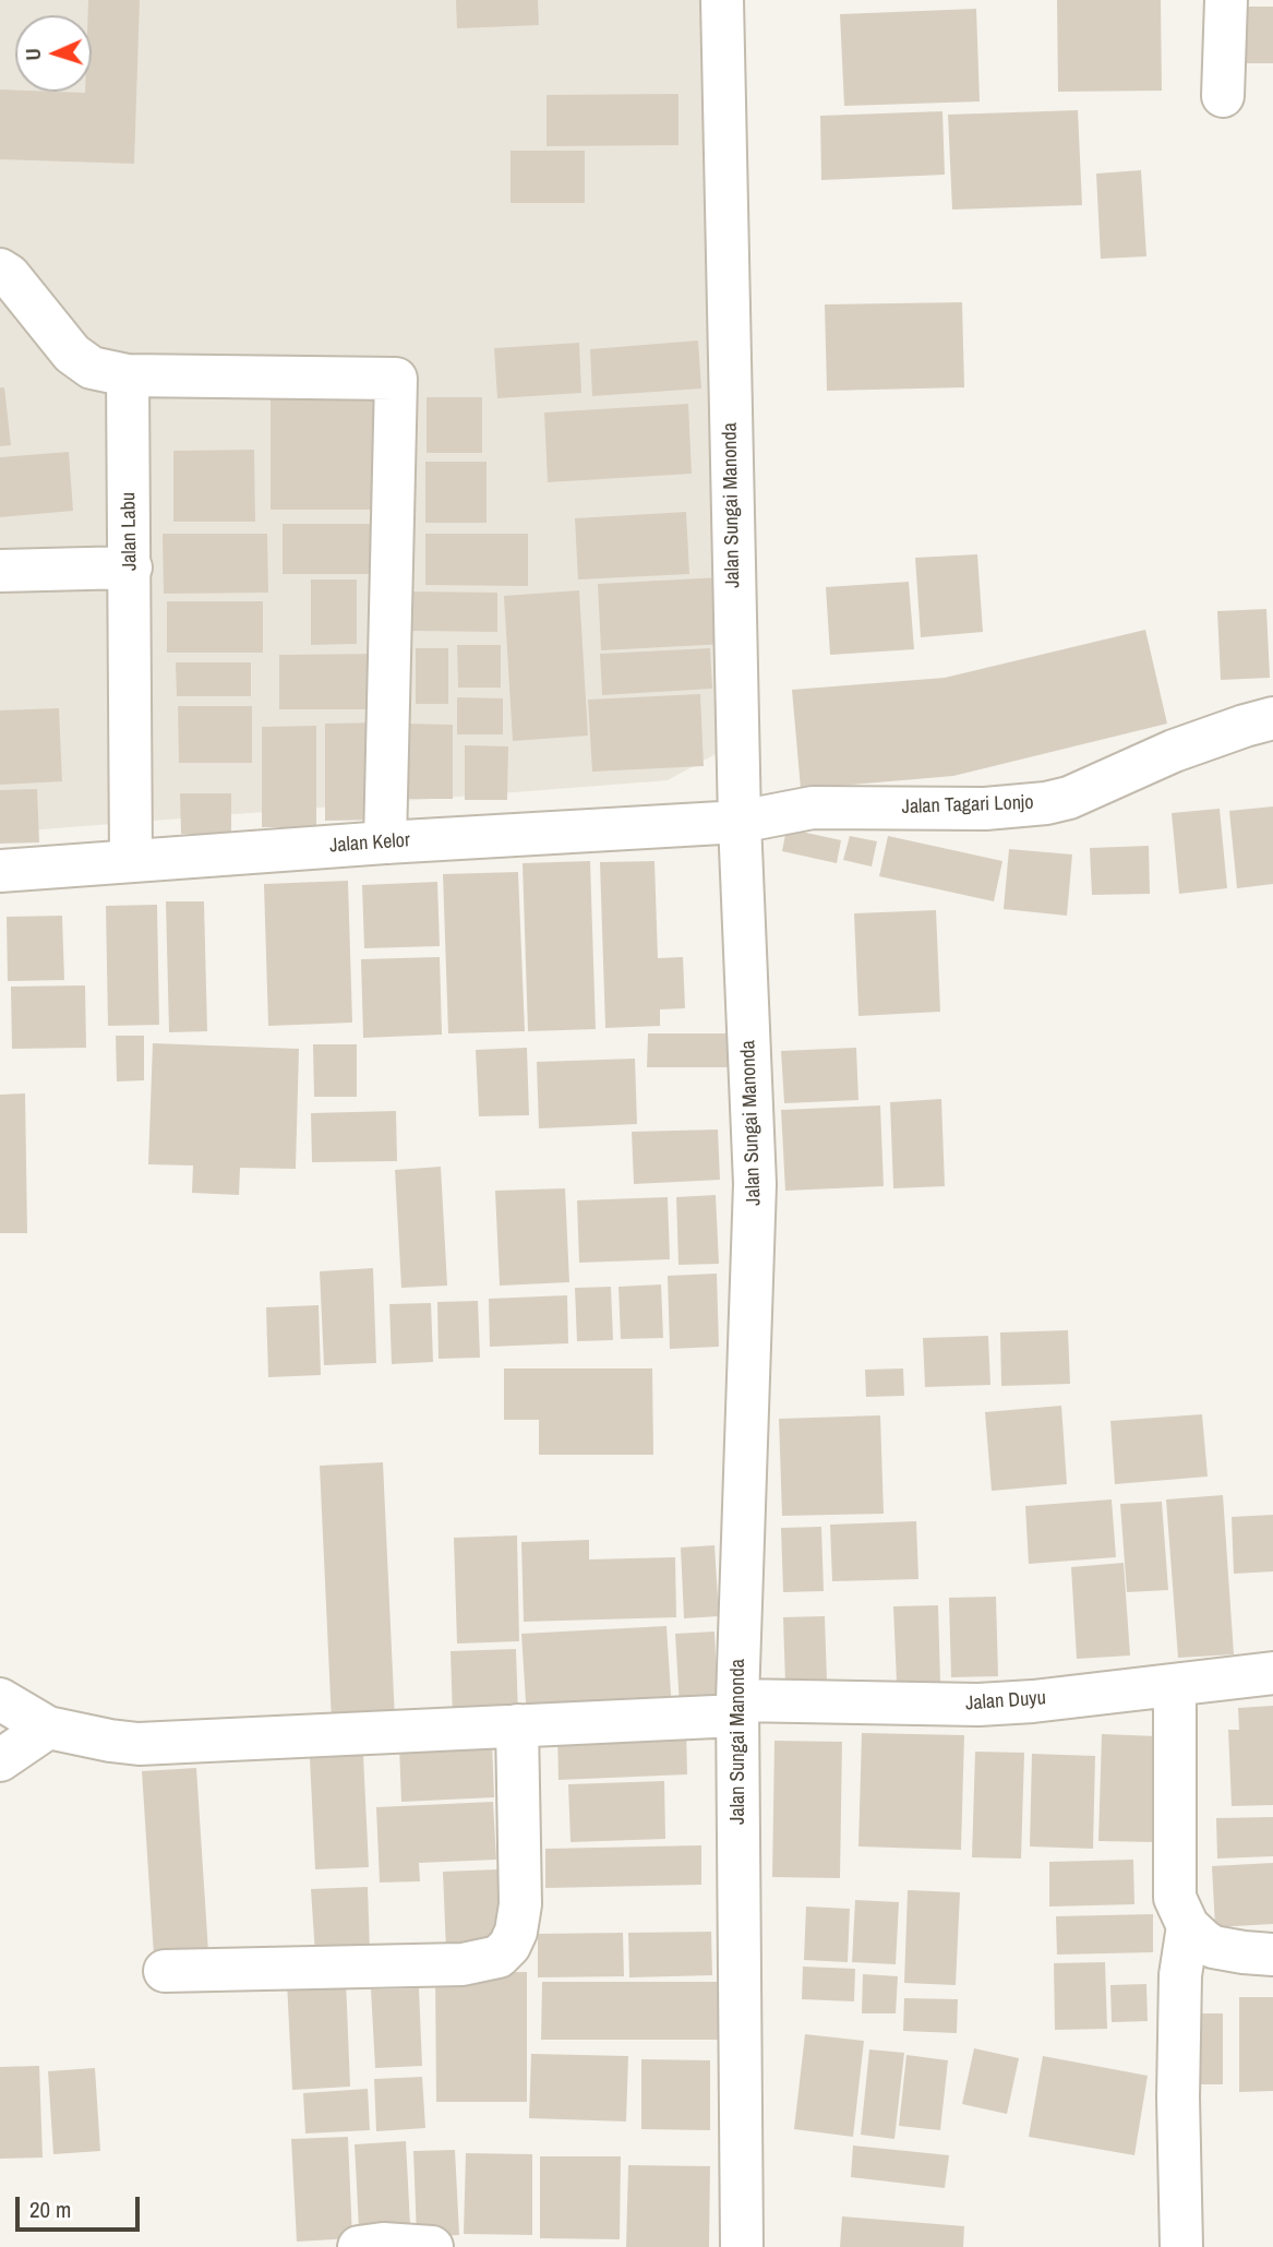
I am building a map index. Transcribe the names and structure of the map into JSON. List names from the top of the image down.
{
  "streets": {
    "street": [
      "Jalan Sungai Manonda",
      "Jalan Labu",
      "Jalan Tagari Lonjo",
      "Jalan Kelor",
      "Jalan Duyu"
    ]
  },
  "crossings": [
    ["Jalan Sungai Manonda", "Jalan Tagari Lonjo"],
    ["Jalan Sungai Manonda", "Jalan Kelor"],
    ["Jalan Sungai Manonda", "Jalan Duyu"],
    ["Jalan Labu", "Jalan Kelor"],
    ["Jalan Tagari Lonjo", "Jalan Kelor"]
  ],
  "scale_bar": "20 m",
  "north": "left"
}
